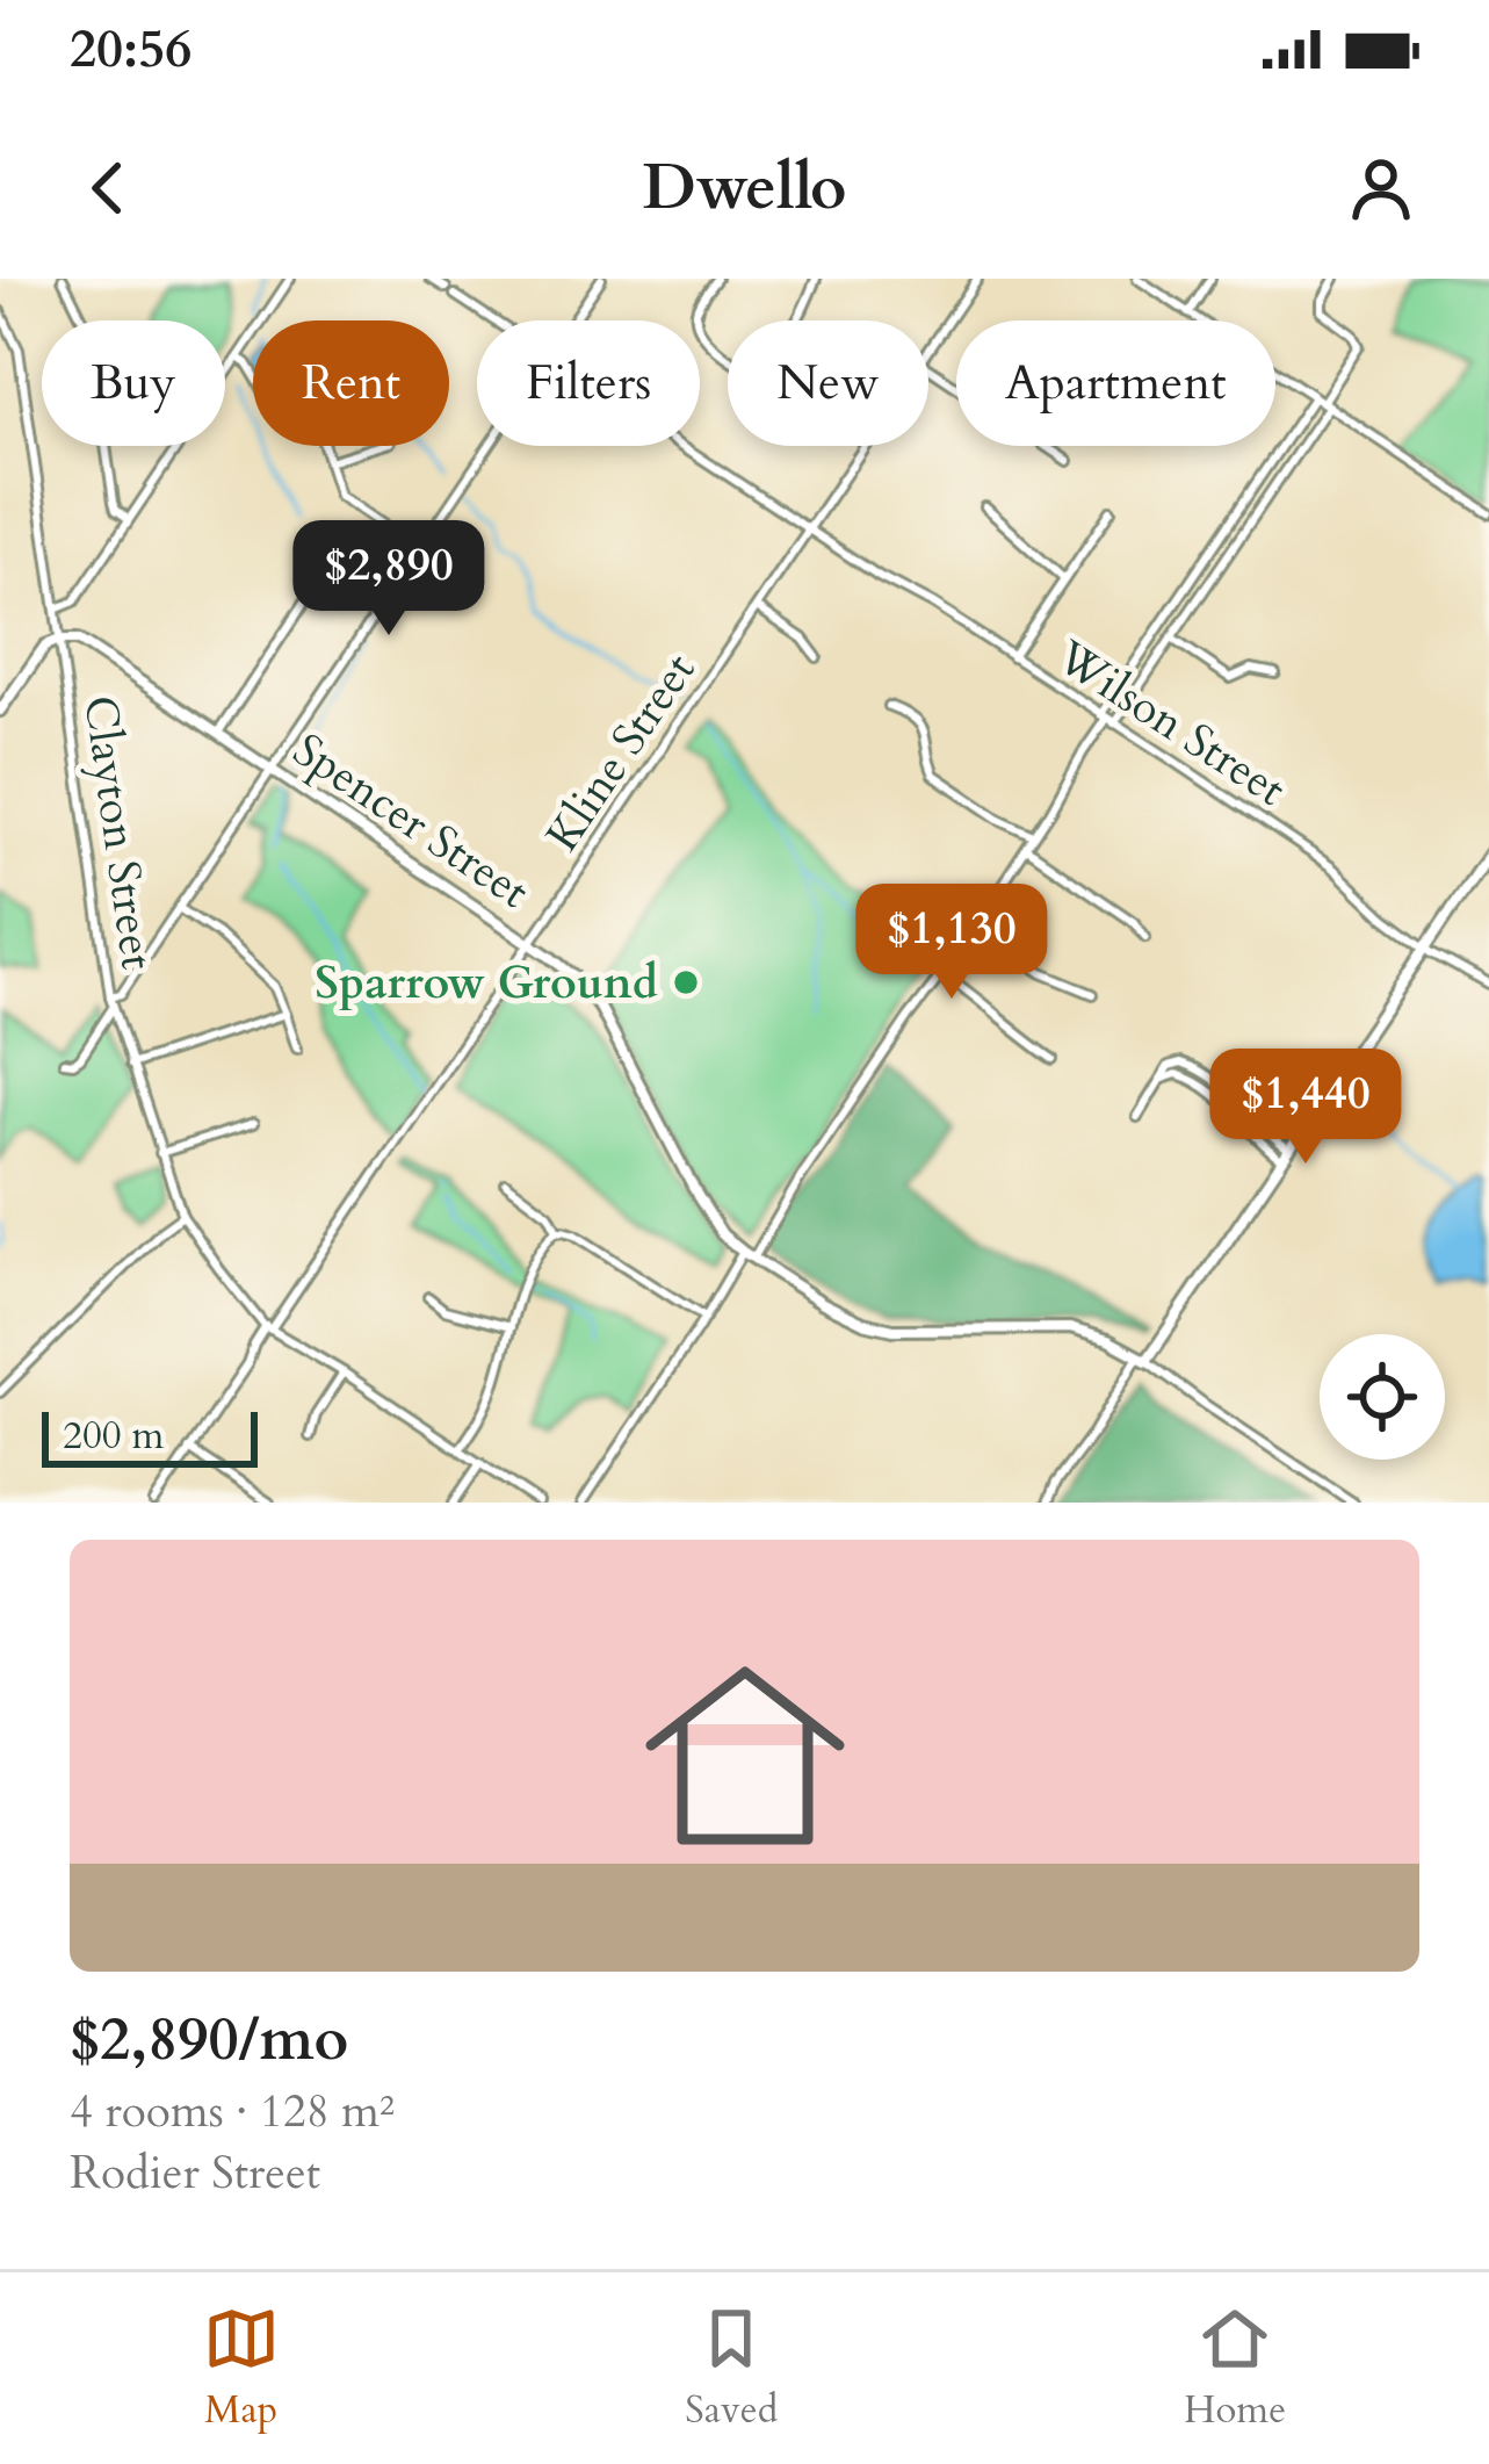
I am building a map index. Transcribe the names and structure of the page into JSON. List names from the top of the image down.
{
  "streets": {
    "street": [
      "Wilson Street",
      "Kline Street",
      "Spencer Street",
      "Clayton Street"
    ]
  },
  "crossings": [
    ["Wilson Street", "Kline Street"],
    ["Kline Street", "Spencer Street"],
    ["Kline Street", "Clayton Street"],
    ["Spencer Street", "Clayton Street"]
  ],
  "places": ["Sparrow Ground"],
  "scale_bar": "200 m",
  "page": {
    "status": "20:56",
    "header": "Dwello",
    "chip": [
      "Buy",
      "Rent",
      "Filters",
      "New",
      "Apartment"
    ],
    "price": ["$2,890", "$1,130", "$1,440"],
    "scale": "200 m",
    "list": [
      {
        "name": "$2,890/mo",
        "note": "4 rooms · 128 m² · Rodier Street"
      }
    ],
    "tabs": ["Map", "Saved", "Home"]
  }
}
